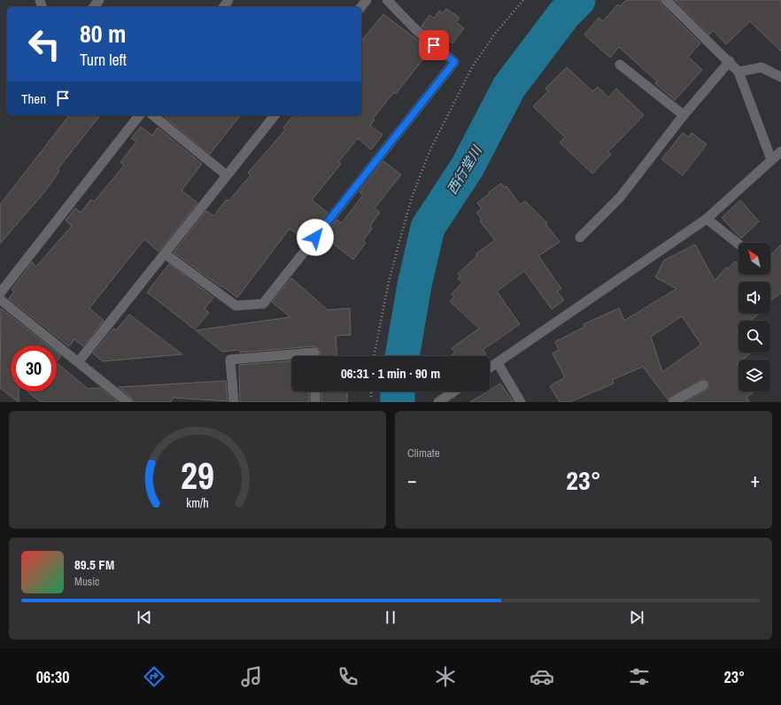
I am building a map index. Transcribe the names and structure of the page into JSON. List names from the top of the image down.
{
  "water": ["西行堂川"],
  "north": "top left",
  "page": {
    "turn": ["80 m", "Turn left"],
    "then": "Then",
    "limit": "30",
    "trip": "06:31 · 1 min · 90 m",
    "tile": "Climate",
    "heat": ["−", "23°", "+"],
    "song": ["89.5 FM", "Music"],
    "tabs": ["06:30", "23°"],
    "gauge": ["29", "km/h"]
  }
}
